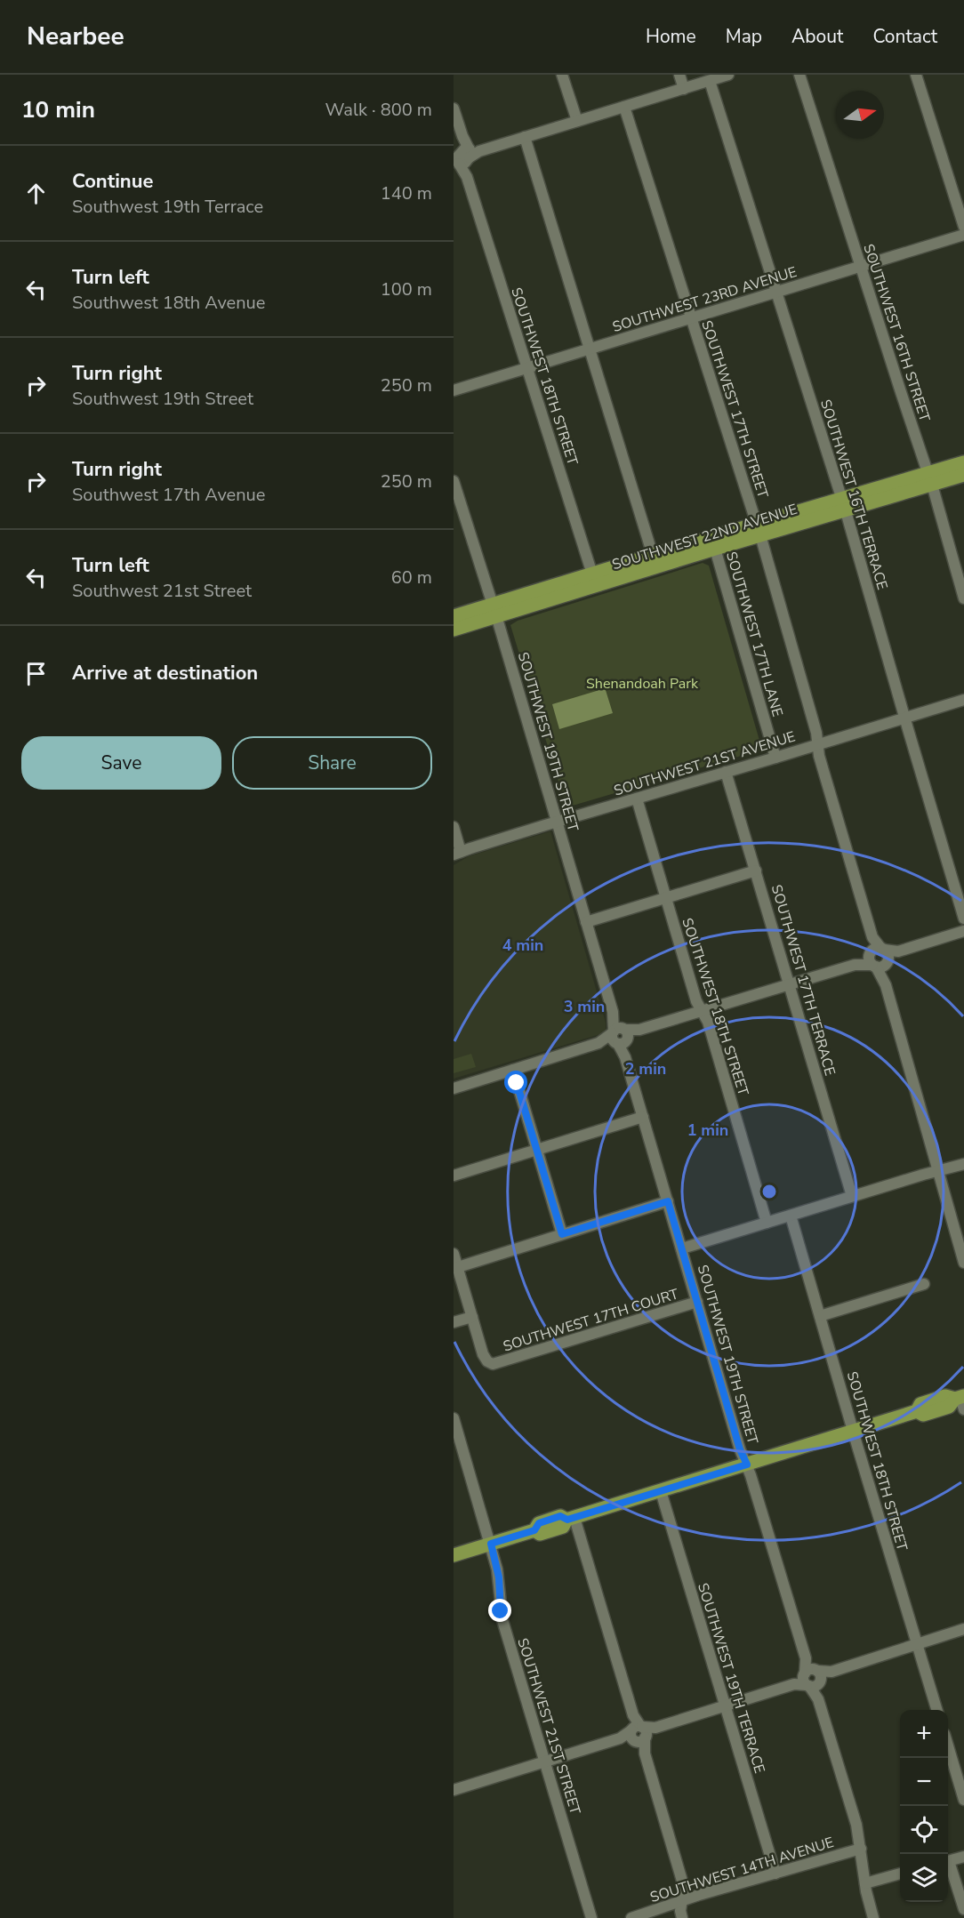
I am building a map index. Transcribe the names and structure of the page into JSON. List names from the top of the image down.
{
  "streets": {
    "main road": ["SOUTHWEST 22ND AVENUE"],
    "street": [
      "SOUTHWEST 23RD AVENUE",
      "SOUTHWEST 16TH STREET",
      "SOUTHWEST 18TH STREET",
      "SOUTHWEST 17TH STREET",
      "SOUTHWEST 16TH TERRACE",
      "SOUTHWEST 17TH LANE",
      "SOUTHWEST 19TH STREET",
      "SOUTHWEST 21ST AVENUE",
      "SOUTHWEST 17TH TERRACE",
      "SOUTHWEST 17TH COURT",
      "SOUTHWEST 19TH TERRACE",
      "SOUTHWEST 21ST STREET",
      "SOUTHWEST 14TH AVENUE"
    ]
  },
  "crossings": [
    ["SOUTHWEST 23RD AVENUE", "SOUTHWEST 16TH STREET"],
    ["SOUTHWEST 23RD AVENUE", "SOUTHWEST 18TH STREET"],
    ["SOUTHWEST 23RD AVENUE", "SOUTHWEST 17TH STREET"],
    ["SOUTHWEST 23RD AVENUE", "SOUTHWEST 16TH TERRACE"],
    ["SOUTHWEST 16TH STREET", "SOUTHWEST 22ND AVENUE"],
    ["SOUTHWEST 18TH STREET", "SOUTHWEST 22ND AVENUE"],
    ["SOUTHWEST 18TH STREET", "SOUTHWEST 21ST AVENUE"],
    ["SOUTHWEST 17TH STREET", "SOUTHWEST 22ND AVENUE"],
    ["SOUTHWEST 17TH STREET", "SOUTHWEST 21ST AVENUE"],
    ["SOUTHWEST 16TH TERRACE", "SOUTHWEST 22ND AVENUE"],
    ["SOUTHWEST 16TH TERRACE", "SOUTHWEST 21ST AVENUE"],
    ["SOUTHWEST 22ND AVENUE", "SOUTHWEST 17TH LANE"],
    ["SOUTHWEST 22ND AVENUE", "SOUTHWEST 19TH STREET"],
    ["SOUTHWEST 17TH LANE", "SOUTHWEST 21ST AVENUE"],
    ["SOUTHWEST 19TH STREET", "SOUTHWEST 21ST AVENUE"],
    ["SOUTHWEST 19TH STREET", "SOUTHWEST 17TH COURT"],
    ["SOUTHWEST 19TH STREET", "SOUTHWEST 14TH AVENUE"],
    ["SOUTHWEST 21ST AVENUE", "SOUTHWEST 17TH TERRACE"],
    ["SOUTHWEST 19TH TERRACE", "SOUTHWEST 14TH AVENUE"]
  ],
  "parks": ["Shenandoah Park"],
  "north": "right",
  "page": {
    "header": "Nearbee",
    "nav": [
      "Home",
      "Map",
      "About",
      "Contact"
    ],
    "heading": ["10 min", "Walk · 800 m"],
    "list": [
      ["Continue", "Southwest 19th Terrace", "140 m"],
      ["Turn left", "Southwest 18th Avenue", "100 m"],
      ["Turn right", "Southwest 19th Street", "250 m"],
      ["Turn right", "Southwest 17th Avenue", "250 m"],
      ["Turn left", "Southwest 21st Street", "60 m"],
      "Arrive at destination"
    ],
    "buttons": ["Save", "Share"],
    "map_buttons": ["+", "−"]
  },
  "rings": [
    "4 min",
    "3 min",
    "2 min",
    "1 min"
  ]
}
